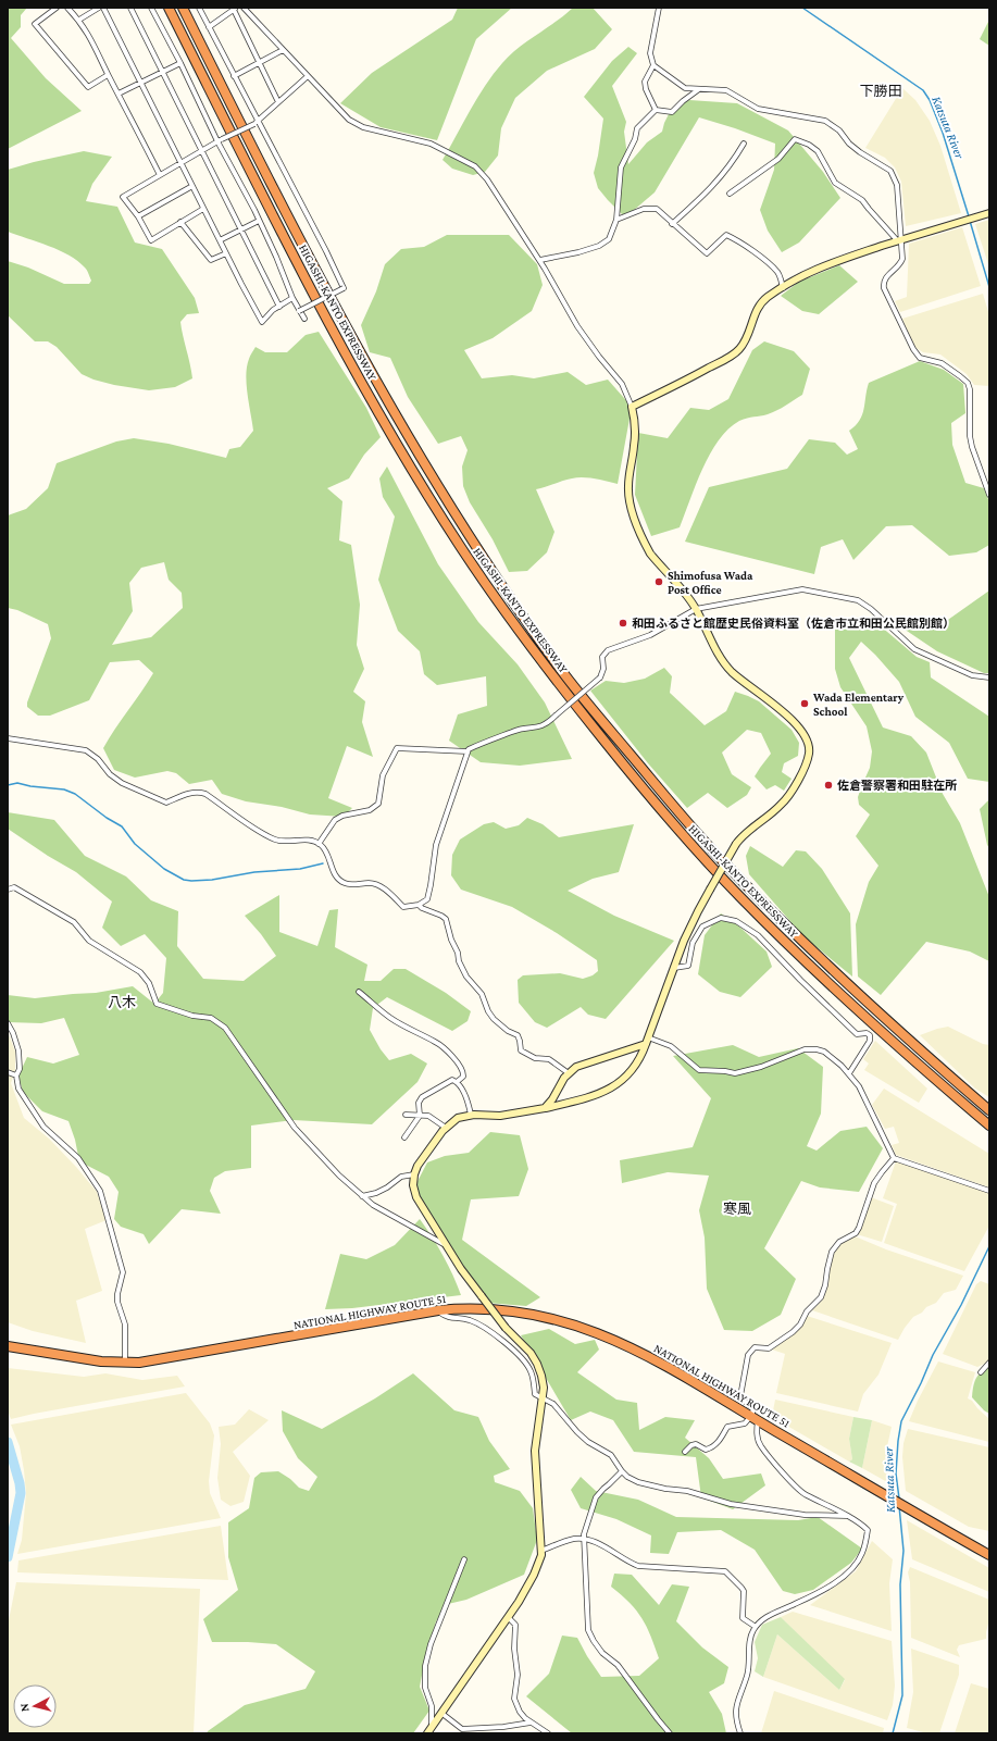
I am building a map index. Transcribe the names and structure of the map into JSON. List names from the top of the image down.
{
  "streets": {
    "highway": ["HIGASHI-KANTO EXPRESSWAY", "NATIONAL HIGHWAY ROUTE 51"]
  },
  "districts": ["下勝田", "八木", "寒風"],
  "water": ["Katsuta River"],
  "places": [
    "Shimofusa Wada Post Office",
    "和田ふるさと館歴史民俗資料室（佐倉市立和田公民館別館）",
    "Wada Elementary School",
    "佐倉警察署和田駐在所"
  ],
  "north": "left"
}
